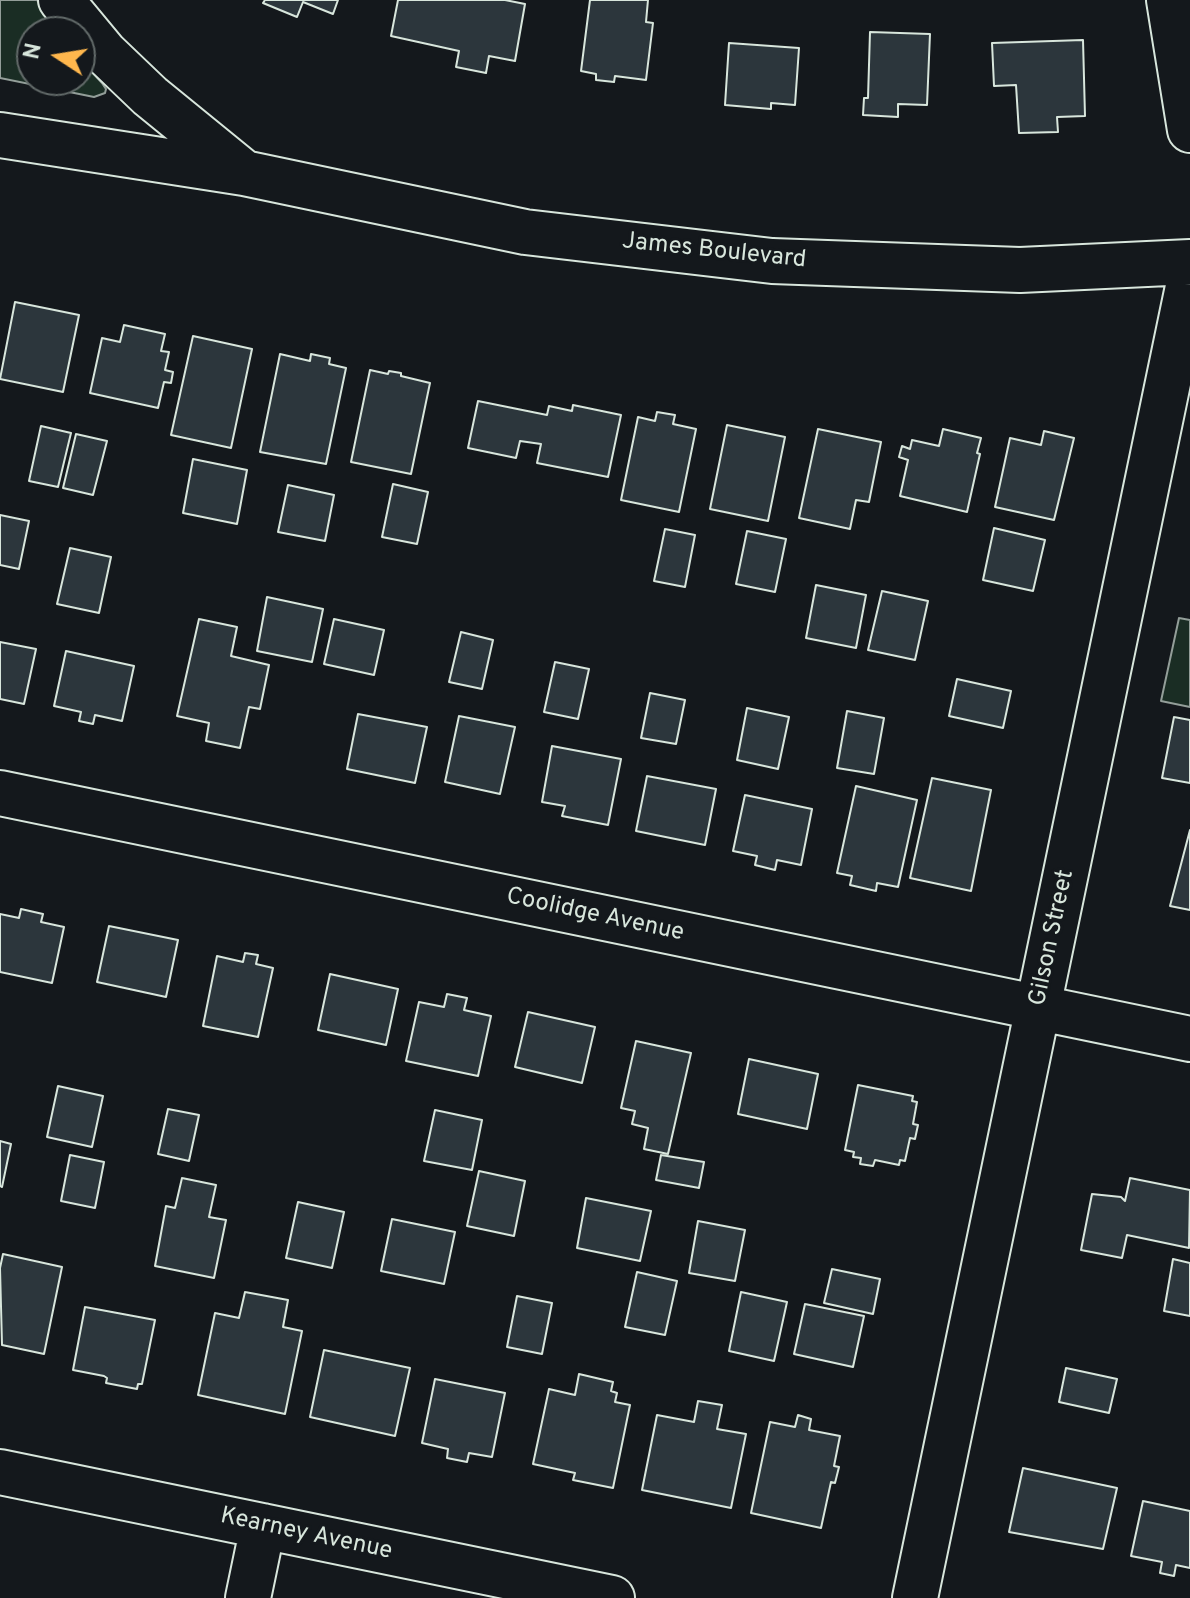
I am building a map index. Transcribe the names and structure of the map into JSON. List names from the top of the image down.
{
  "streets": {
    "street": [
      "James Boulevard",
      "Coolidge Avenue",
      "Gilson Street",
      "Kearney Avenue"
    ]
  },
  "crossings": [
    ["Coolidge Avenue", "Gilson Street"]
  ],
  "north": "left"
}
